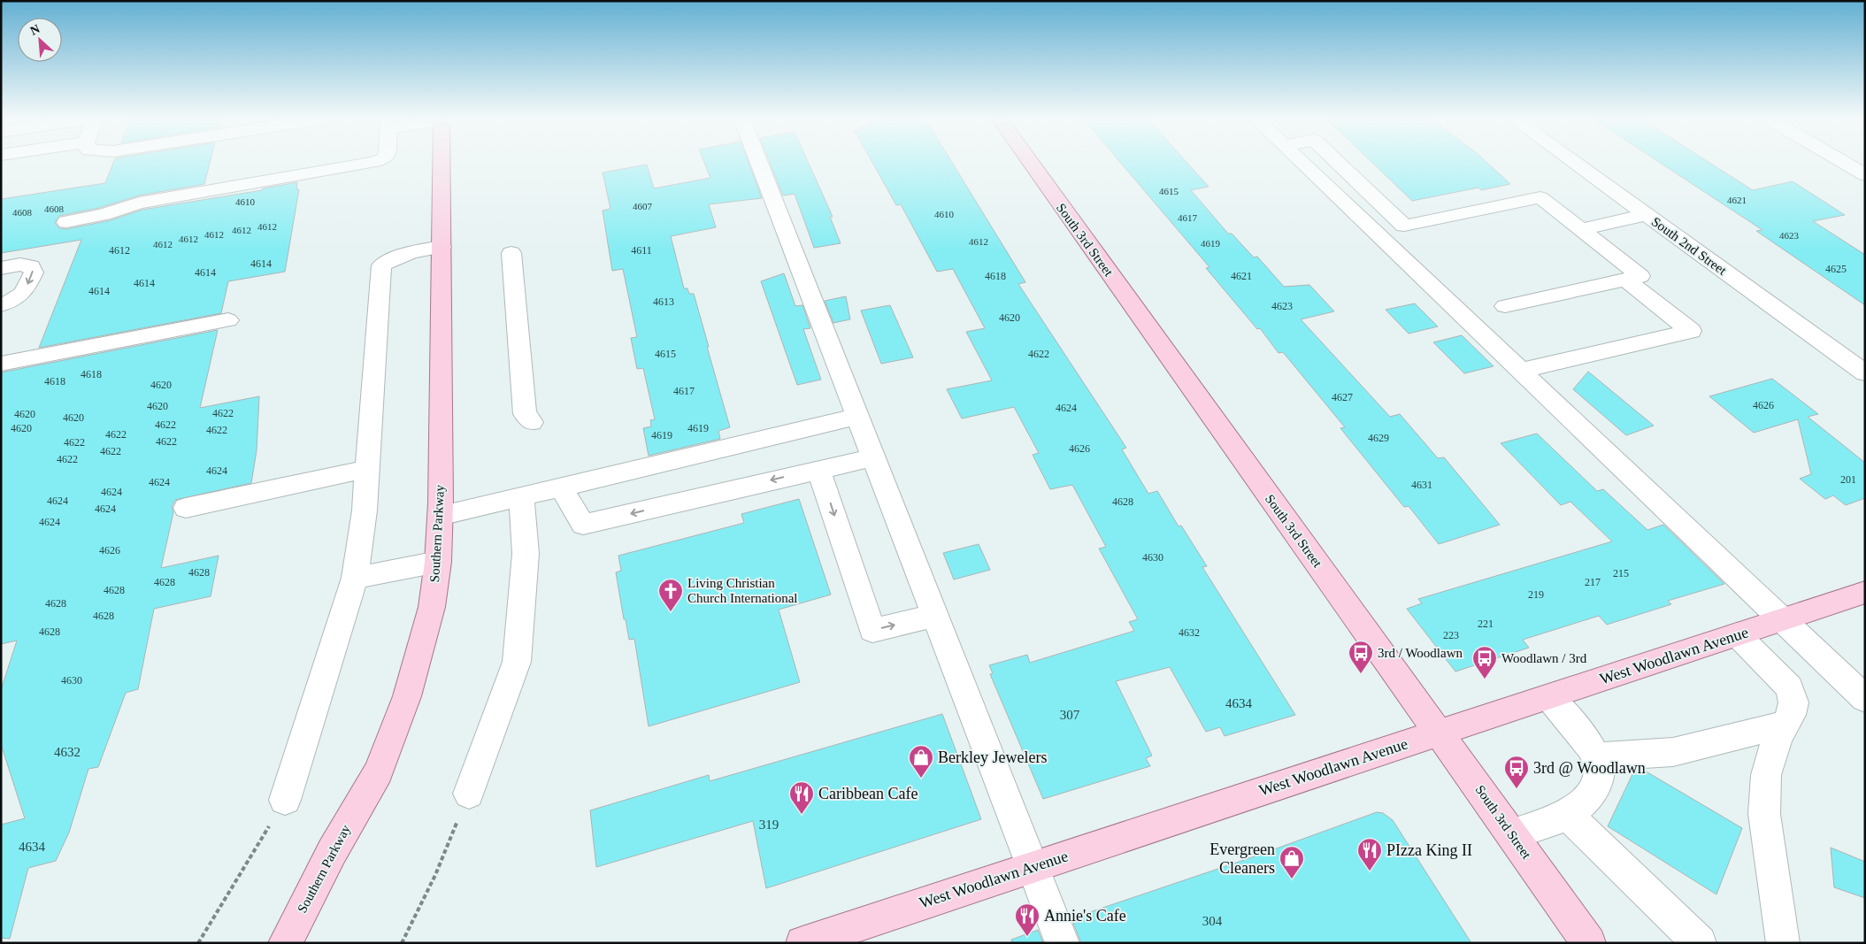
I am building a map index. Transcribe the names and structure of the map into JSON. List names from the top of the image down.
{
  "streets": {
    "main road": ["South 3rd Street", "Southern Parkway", "West Woodlawn Avenue"],
    "street": ["South 2nd Street"]
  },
  "crossings": [
    ["South 3rd Street", "West Woodlawn Avenue"]
  ],
  "places": {
    "church": ["Living Christian Church International"],
    "bus stop": ["3rd / Woodlawn", "Woodlawn / 3rd", "3rd @ Woodlawn"],
    "shop": ["Berkley Jewelers", "Evergreen Cleaners"],
    "restaurant": ["Caribbean Cafe", "PIzza King II", "Annie's Cafe"]
  },
  "house_numbers": [
    "4615",
    "4621",
    "4610",
    "4607",
    "4608",
    "4608",
    "4610",
    "4617",
    "4612",
    "4612",
    "4612",
    "4623",
    "4612",
    "4612",
    "4619",
    "4612",
    "4612",
    "4611",
    "4614",
    "4625",
    "4614",
    "4618",
    "4621",
    "4614",
    "4614",
    "4613",
    "4623",
    "4620",
    "4615",
    "4622",
    "4618",
    "4618",
    "4620",
    "4617",
    "4627",
    "4626",
    "4620",
    "4624",
    "4622",
    "4620",
    "4620",
    "4622",
    "4620",
    "4619",
    "4622",
    "4622",
    "4619",
    "4629",
    "4622",
    "4622",
    "4626",
    "4622",
    "4622",
    "4624",
    "201",
    "4624",
    "4631",
    "4624",
    "4624",
    "4628",
    "4624",
    "4624",
    "4626",
    "4630",
    "4628",
    "215",
    "4628",
    "217",
    "4628",
    "219",
    "4628",
    "4628",
    "221",
    "4628",
    "4632",
    "223",
    "4630",
    "4634",
    "307",
    "4632",
    "319",
    "4634",
    "304"
  ],
  "north": "top left"
}
